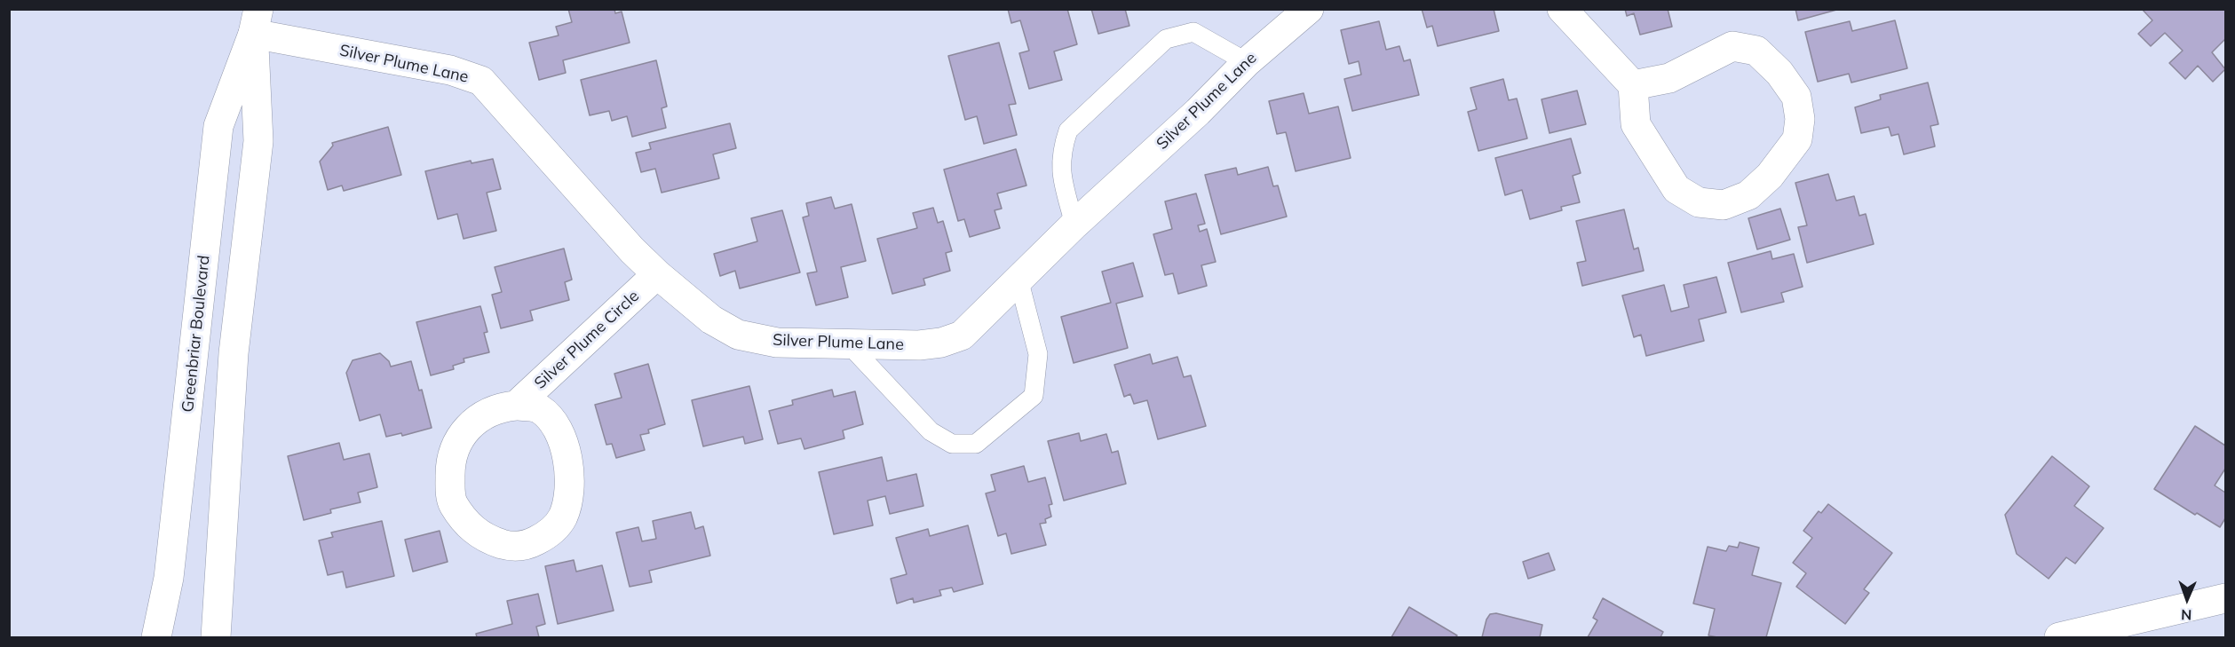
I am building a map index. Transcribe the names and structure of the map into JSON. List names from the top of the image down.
{
  "streets": {
    "street": ["Silver Plume Lane", "Greenbriar Boulevard", "Silver Plume Circle"]
  },
  "crossings": [
    ["Silver Plume Lane", "Greenbriar Boulevard"],
    ["Silver Plume Lane", "Silver Plume Circle"]
  ],
  "north": "bottom"
}
